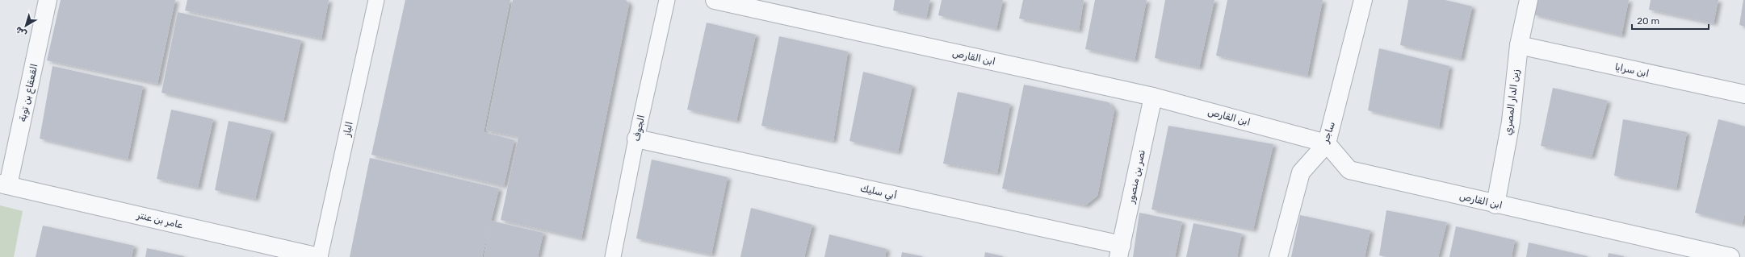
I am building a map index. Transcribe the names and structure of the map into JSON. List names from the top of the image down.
{
  "streets": {
    "street": [
      "ابن القارص",
      "ابن سرايا",
      "القعقاع بن توبة",
      "زين الدار المصري",
      "ساجر",
      "نصر بن منصور",
      "أبي سليك",
      "عامر بن عنتر"
    ],
    "lane": ["الجوف", "الباز"]
  },
  "crossings": [
    ["ابن القارص", "زين الدار المصري"],
    ["ابن القارص", "ساجر"],
    ["ابن القارص", "نصر بن منصور"],
    ["ابن سرايا", "زين الدار المصري"],
    ["القعقاع بن توبة", "عامر بن عنتر"],
    ["الجوف", "أبي سليك"],
    ["الباز", "عامر بن عنتر"],
    ["نصر بن منصور", "أبي سليك"]
  ],
  "scale_bar": "20 m",
  "north": "bottom left"
}
